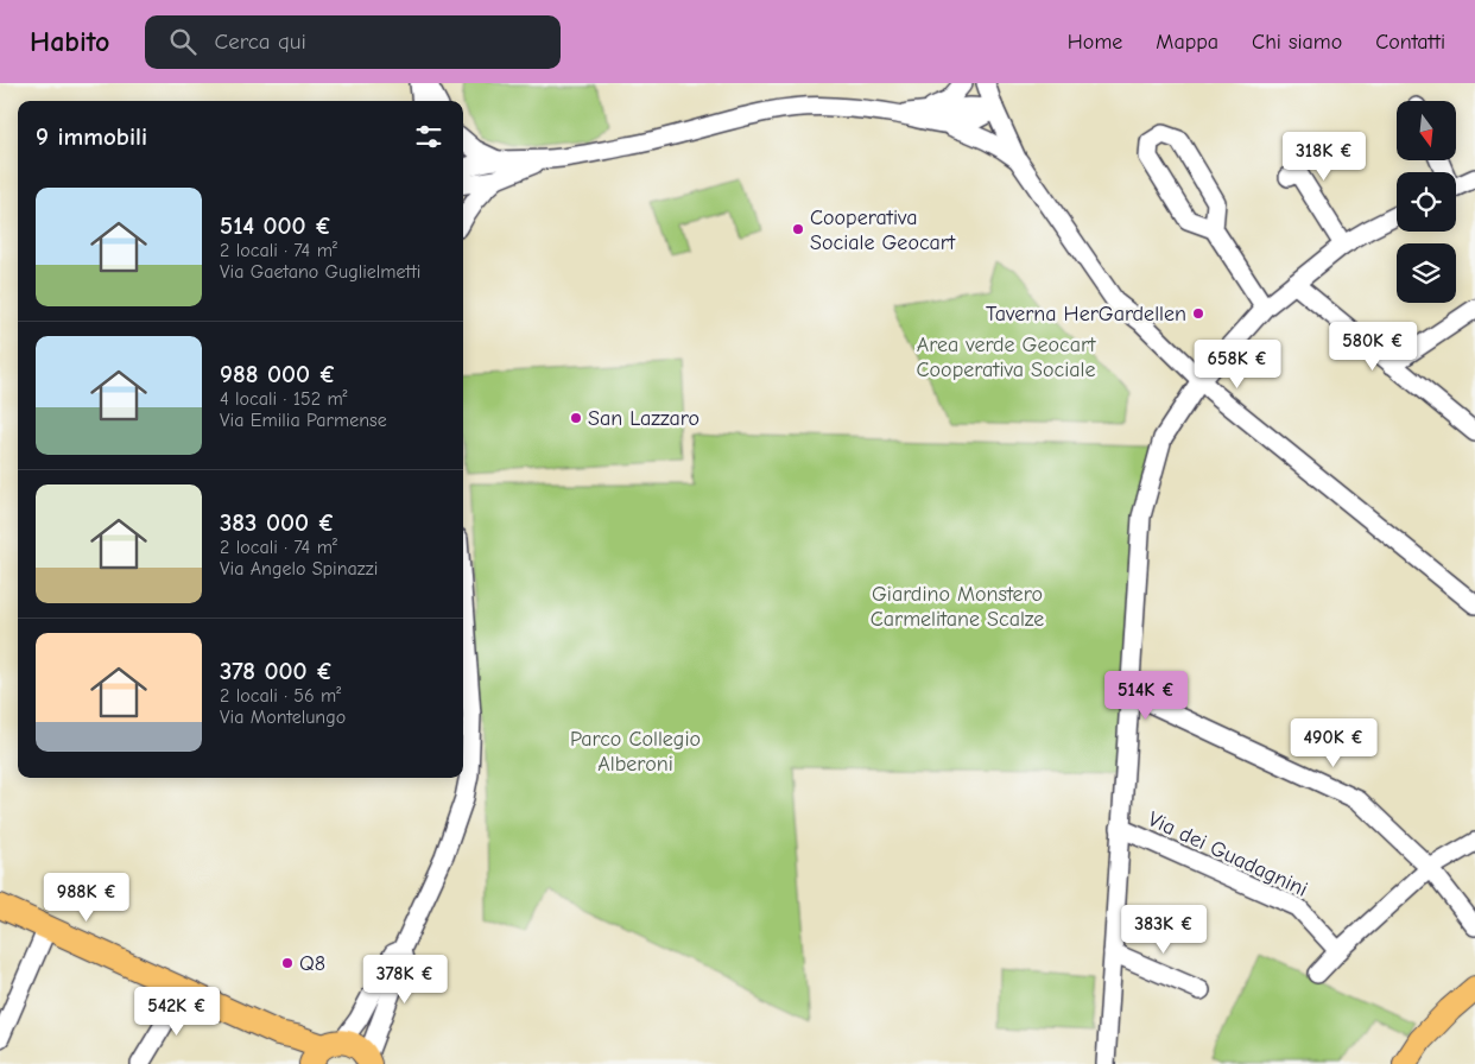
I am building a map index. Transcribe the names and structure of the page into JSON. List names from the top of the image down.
{
  "streets": {
    "street": ["Via dei Guadagnini"]
  },
  "parks": ["Area verde Geocart Cooperativa Sociale", "Giardino Monstero Carmelitane Scalze", "Parco Collegio Alberoni"],
  "places": [
    "Cooperativa Sociale Geocart",
    "Taverna HerGardellen",
    "San Lazzaro",
    "Q8"
  ],
  "north": "bottom",
  "page": {
    "header": "Habito",
    "search": "Cerca qui",
    "nav": [
      "Home",
      "Mappa",
      "Chi siamo",
      "Contatti"
    ],
    "heading": "9 immobili",
    "price": [
      "318K €",
      "580K €",
      "658K €",
      "514K €",
      "490K €",
      "988K €",
      "383K €",
      "378K €",
      "542K €"
    ],
    "list": [
      {
        "name": "514 000 €",
        "note": "2 locali · 74 m² · Via Gaetano Guglielmetti"
      },
      {
        "name": "988 000 €",
        "note": "4 locali · 152 m² · Via Emilia Parmense"
      },
      {
        "name": "383 000 €",
        "note": "2 locali · 74 m² · Via Angelo Spinazzi"
      },
      {
        "name": "378 000 €",
        "note": "2 locali · 56 m² · Via Montelungo"
      }
    ]
  }
}
